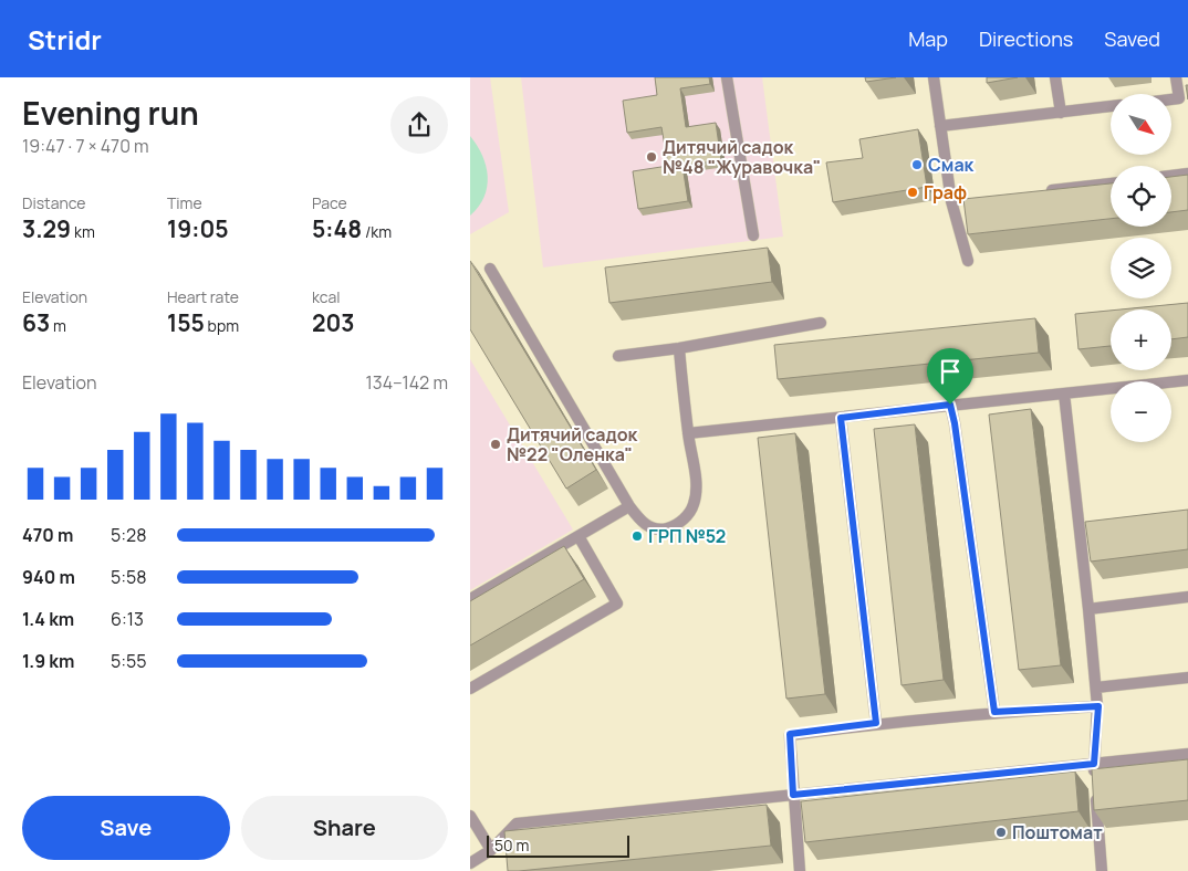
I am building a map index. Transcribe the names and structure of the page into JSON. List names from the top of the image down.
{
  "places": [
    "Дитячий садок №48 \"Журавочка\"",
    "Смак",
    "Граф",
    "Дитячий садок №22 \"Оленка\"",
    "ГРП №52",
    "Поштомат"
  ],
  "scale_bar": "50 m",
  "north": "bottom right",
  "page": {
    "header": "Stridr",
    "nav": ["Map", "Directions", "Saved"],
    "heading": ["Evening run", "19:47 · 7 × 470 m"],
    "map_buttons": ["+", "−"],
    "stats": [
      ["Distance", "3.29 km"],
      ["Time", "19:05"],
      ["Pace", "5:48 /km"],
      ["Elevation", "63 m"],
      ["Heart rate", "155 bpm"],
      ["kcal", "203"]
    ],
    "chart": ["Elevation", "134–142 m"],
    "list": [
      {
        "name": "470 m",
        "note": "5:28"
      },
      {
        "name": "940 m",
        "note": "5:58"
      },
      {
        "name": "1.4 km",
        "note": "6:13"
      },
      {
        "name": "1.9 km",
        "note": "5:55"
      }
    ],
    "buttons": ["Save", "Share"],
    "scale": "50 m"
  }
}
